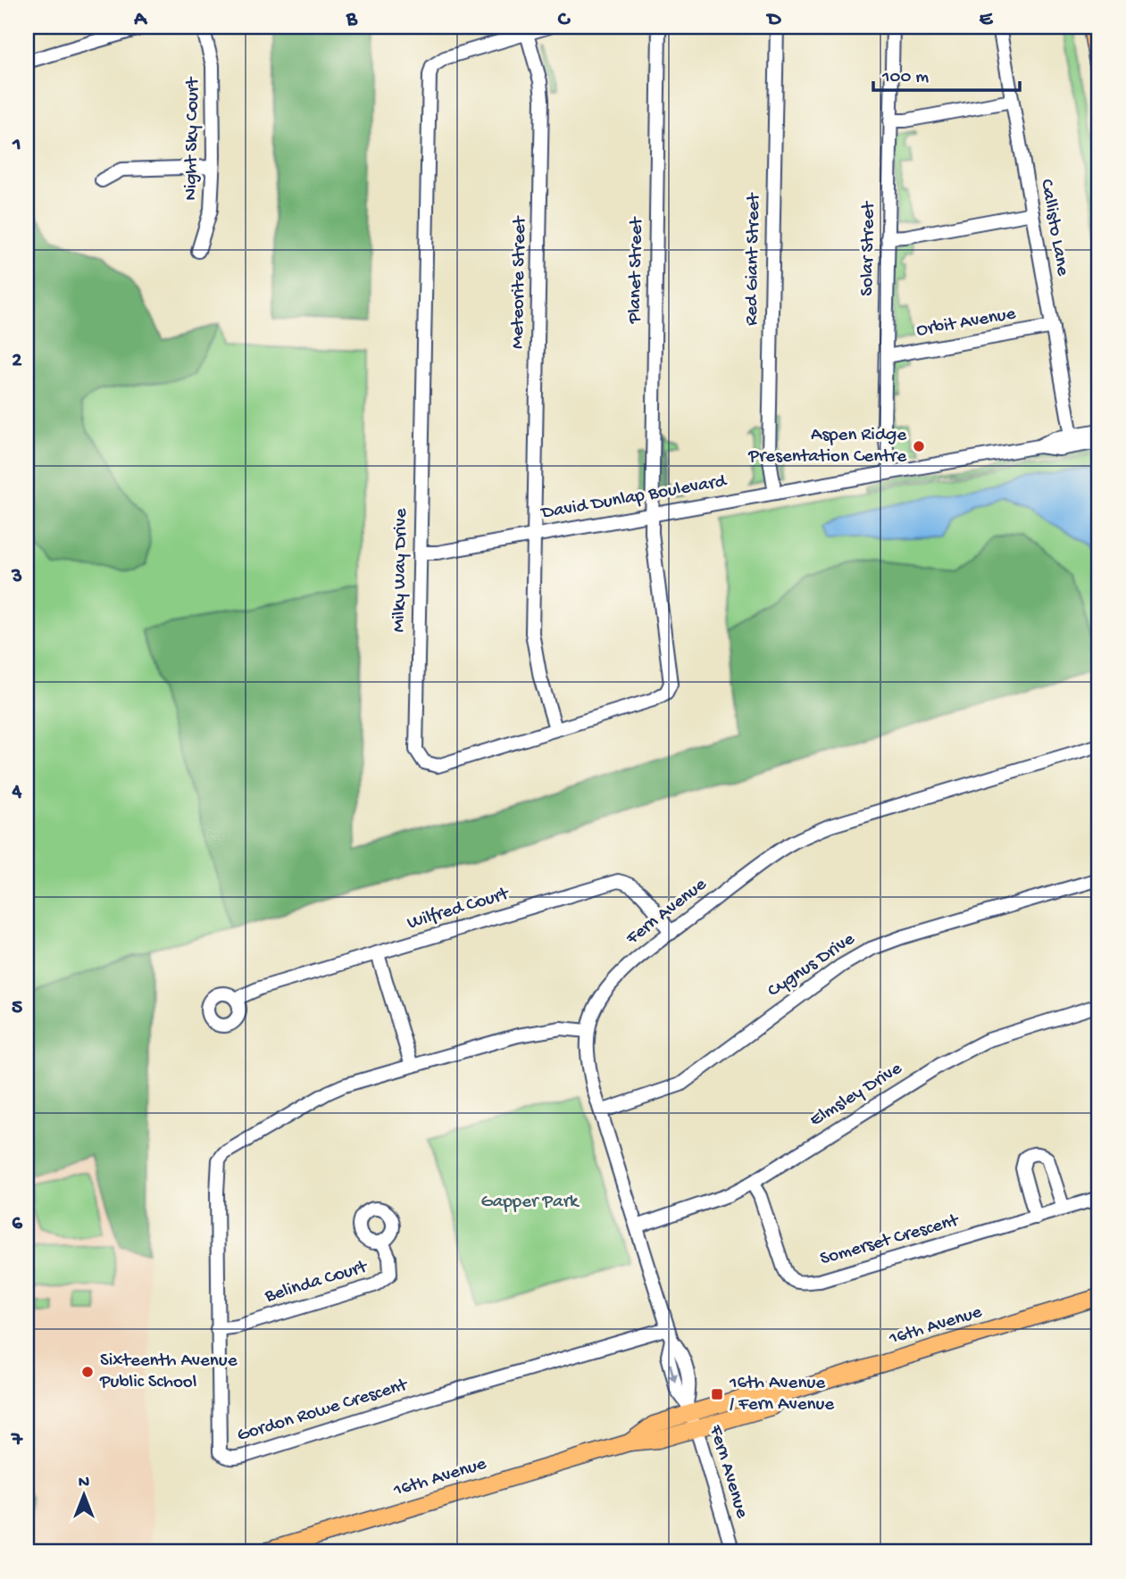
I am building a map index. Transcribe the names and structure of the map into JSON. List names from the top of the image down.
{
  "streets": {
    "main road": ["16th Avenue"],
    "street": [
      "Night Sky Court",
      "Callisto Lane",
      "Solar Street",
      "Red Giant Street",
      "Planet Street",
      "Meteorite Street",
      "Orbit Avenue",
      "David Dunlap Boulevard",
      "Milky Way Drive",
      "Wilfred Court",
      "Fern Avenue",
      "Cygnus Drive",
      "Elmsley Drive",
      "Somerset Crescent",
      "Belinda Court",
      "Gordon Rowe Crescent"
    ]
  },
  "crossings": [
    ["Callisto Lane", "Orbit Avenue"],
    ["Callisto Lane", "David Dunlap Boulevard"],
    ["Solar Street", "Orbit Avenue"],
    ["Solar Street", "David Dunlap Boulevard"],
    ["Red Giant Street", "David Dunlap Boulevard"],
    ["Planet Street", "David Dunlap Boulevard"],
    ["Planet Street", "Milky Way Drive"],
    ["Meteorite Street", "David Dunlap Boulevard"],
    ["Meteorite Street", "Milky Way Drive"],
    ["David Dunlap Boulevard", "Milky Way Drive"],
    ["Wilfred Court", "Fern Avenue"],
    ["Fern Avenue", "Cygnus Drive"],
    ["Fern Avenue", "Elmsley Drive"],
    ["Fern Avenue", "16th Avenue"],
    ["Fern Avenue", "Gordon Rowe Crescent"],
    ["Elmsley Drive", "Somerset Crescent"],
    ["Belinda Court", "Gordon Rowe Crescent"]
  ],
  "parks": ["Gapper Park"],
  "places": {
    "other": ["Aspen Ridge Presentation Centre", "Sixteenth Avenue Public School"],
    "transit": ["16th Avenue / Fern Avenue"]
  },
  "scale_bar": "100 m",
  "north": "top",
  "grid": {
    "columns": [
      "A",
      "B",
      "C",
      "D",
      "E"
    ],
    "rows": [
      "1",
      "2",
      "3",
      "4",
      "5",
      "6",
      "7"
    ]
  }
}
